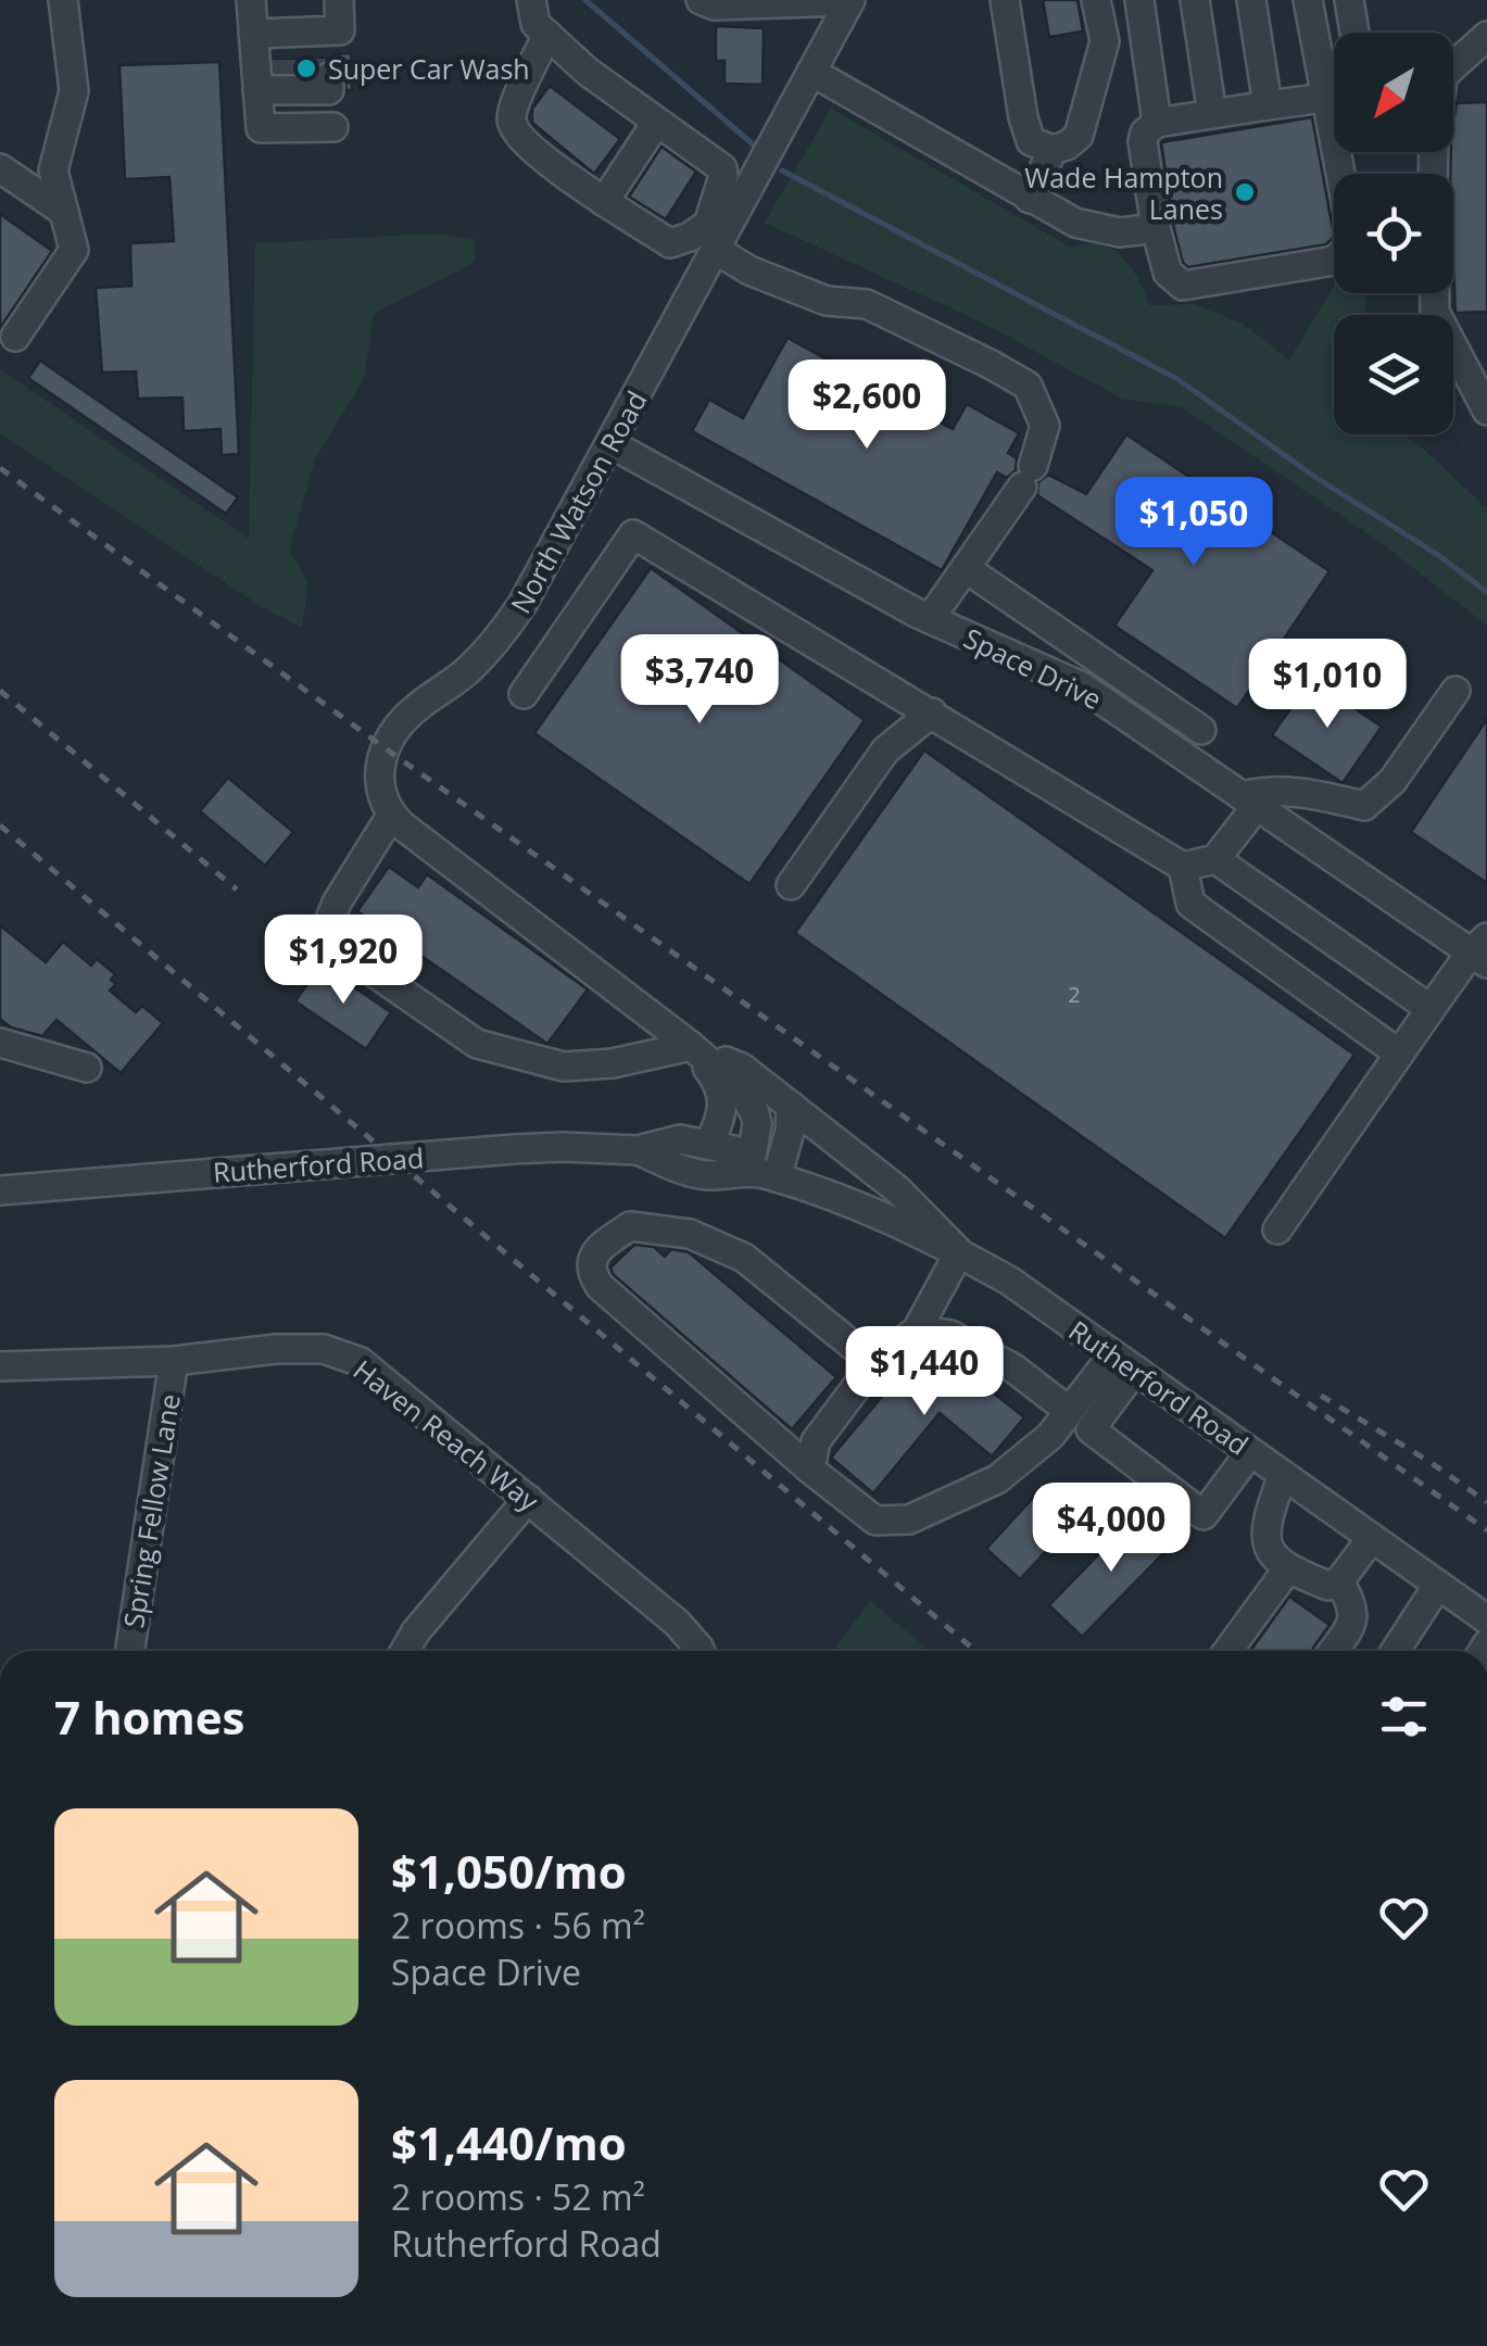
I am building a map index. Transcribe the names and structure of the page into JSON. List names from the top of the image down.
{
  "streets": {
    "street": [
      "North Watson Road",
      "Space Drive",
      "Rutherford Road",
      "Haven Reach Way",
      "Spring Fellow Lane"
    ]
  },
  "crossings": [
    ["North Watson Road", "Space Drive"],
    ["Haven Reach Way", "Spring Fellow Lane"]
  ],
  "places": ["Super Car Wash", "Wade Hampton Lanes"],
  "house_numbers": ["2"],
  "north": "bottom left",
  "page": {
    "price": [
      "$2,600",
      "$1,050",
      "$3,740",
      "$1,010",
      "$1,920",
      "$1,440",
      "$4,000"
    ],
    "heading": "7 homes",
    "list": [
      {
        "name": "$1,050/mo",
        "note": "2 rooms · 56 m² · Space Drive"
      },
      {
        "name": "$1,440/mo",
        "note": "2 rooms · 52 m² · Rutherford Road"
      }
    ]
  }
}
